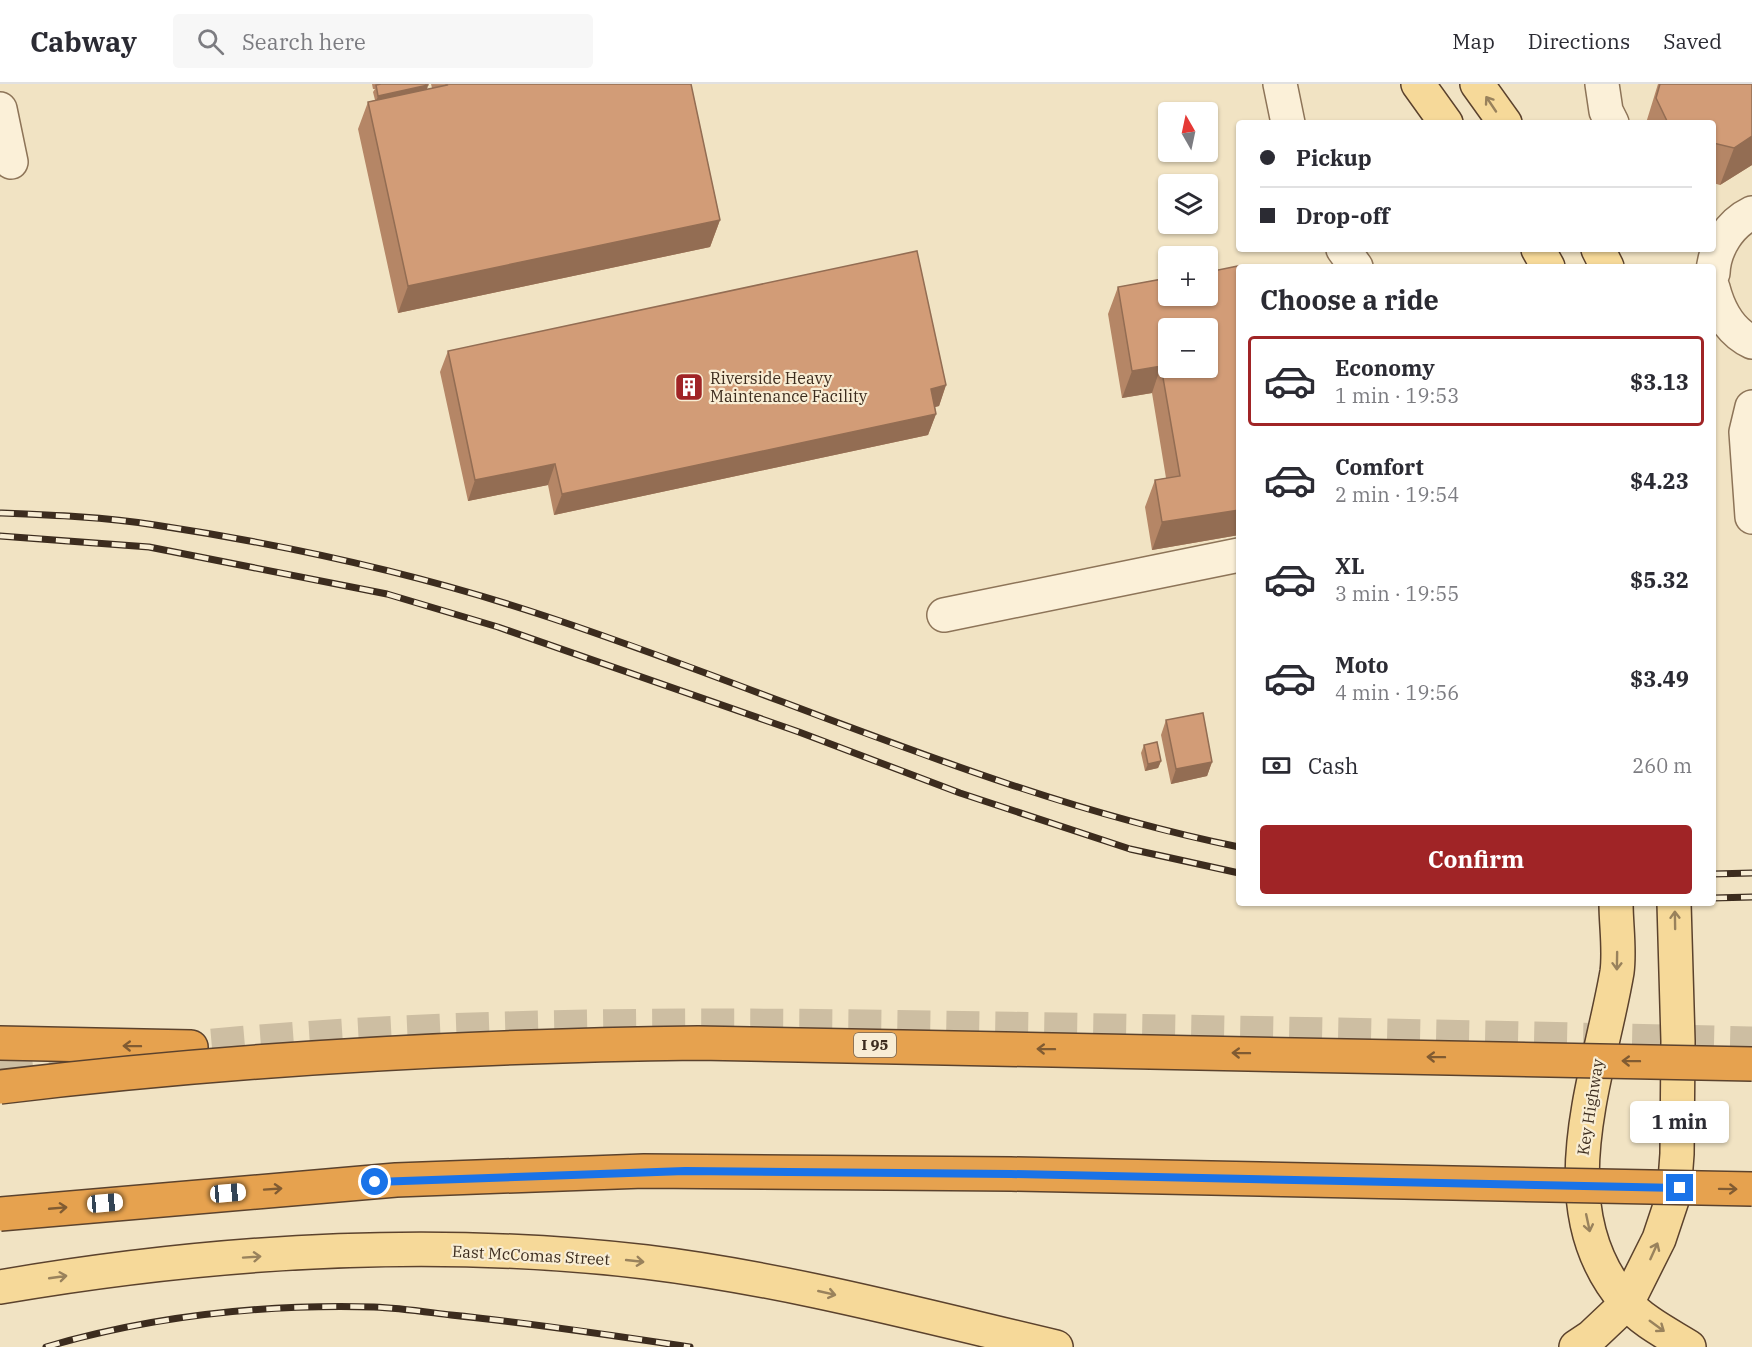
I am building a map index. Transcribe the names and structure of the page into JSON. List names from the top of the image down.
{
  "streets": {
    "highway": ["I 95"],
    "main road": ["Key Highway", "East McComas Street"]
  },
  "one_way": ["East McComas Street"],
  "places": {
    "building": ["Riverside Heavy Maintenance Facility"]
  },
  "north": "top",
  "page": {
    "header": "Cabway",
    "search": "Search here",
    "nav": ["Map", "Directions", "Saved"],
    "map_buttons": ["+", "−"],
    "banner": ["Pickup", "Drop-off"],
    "heading": "Choose a ride",
    "list": [
      {
        "name": "Economy",
        "note": "1 min · 19:53",
        "value": "$3.13"
      },
      {
        "name": "Comfort",
        "note": "2 min · 19:54",
        "value": "$4.23"
      },
      {
        "name": "XL",
        "note": "3 min · 19:55",
        "value": "$5.32"
      },
      {
        "name": "Moto",
        "note": "4 min · 19:56",
        "value": "$3.49"
      }
    ],
    "pay": ["Cash", "260 m"],
    "buttons": "Confirm",
    "bubble": "1 min"
  }
}
